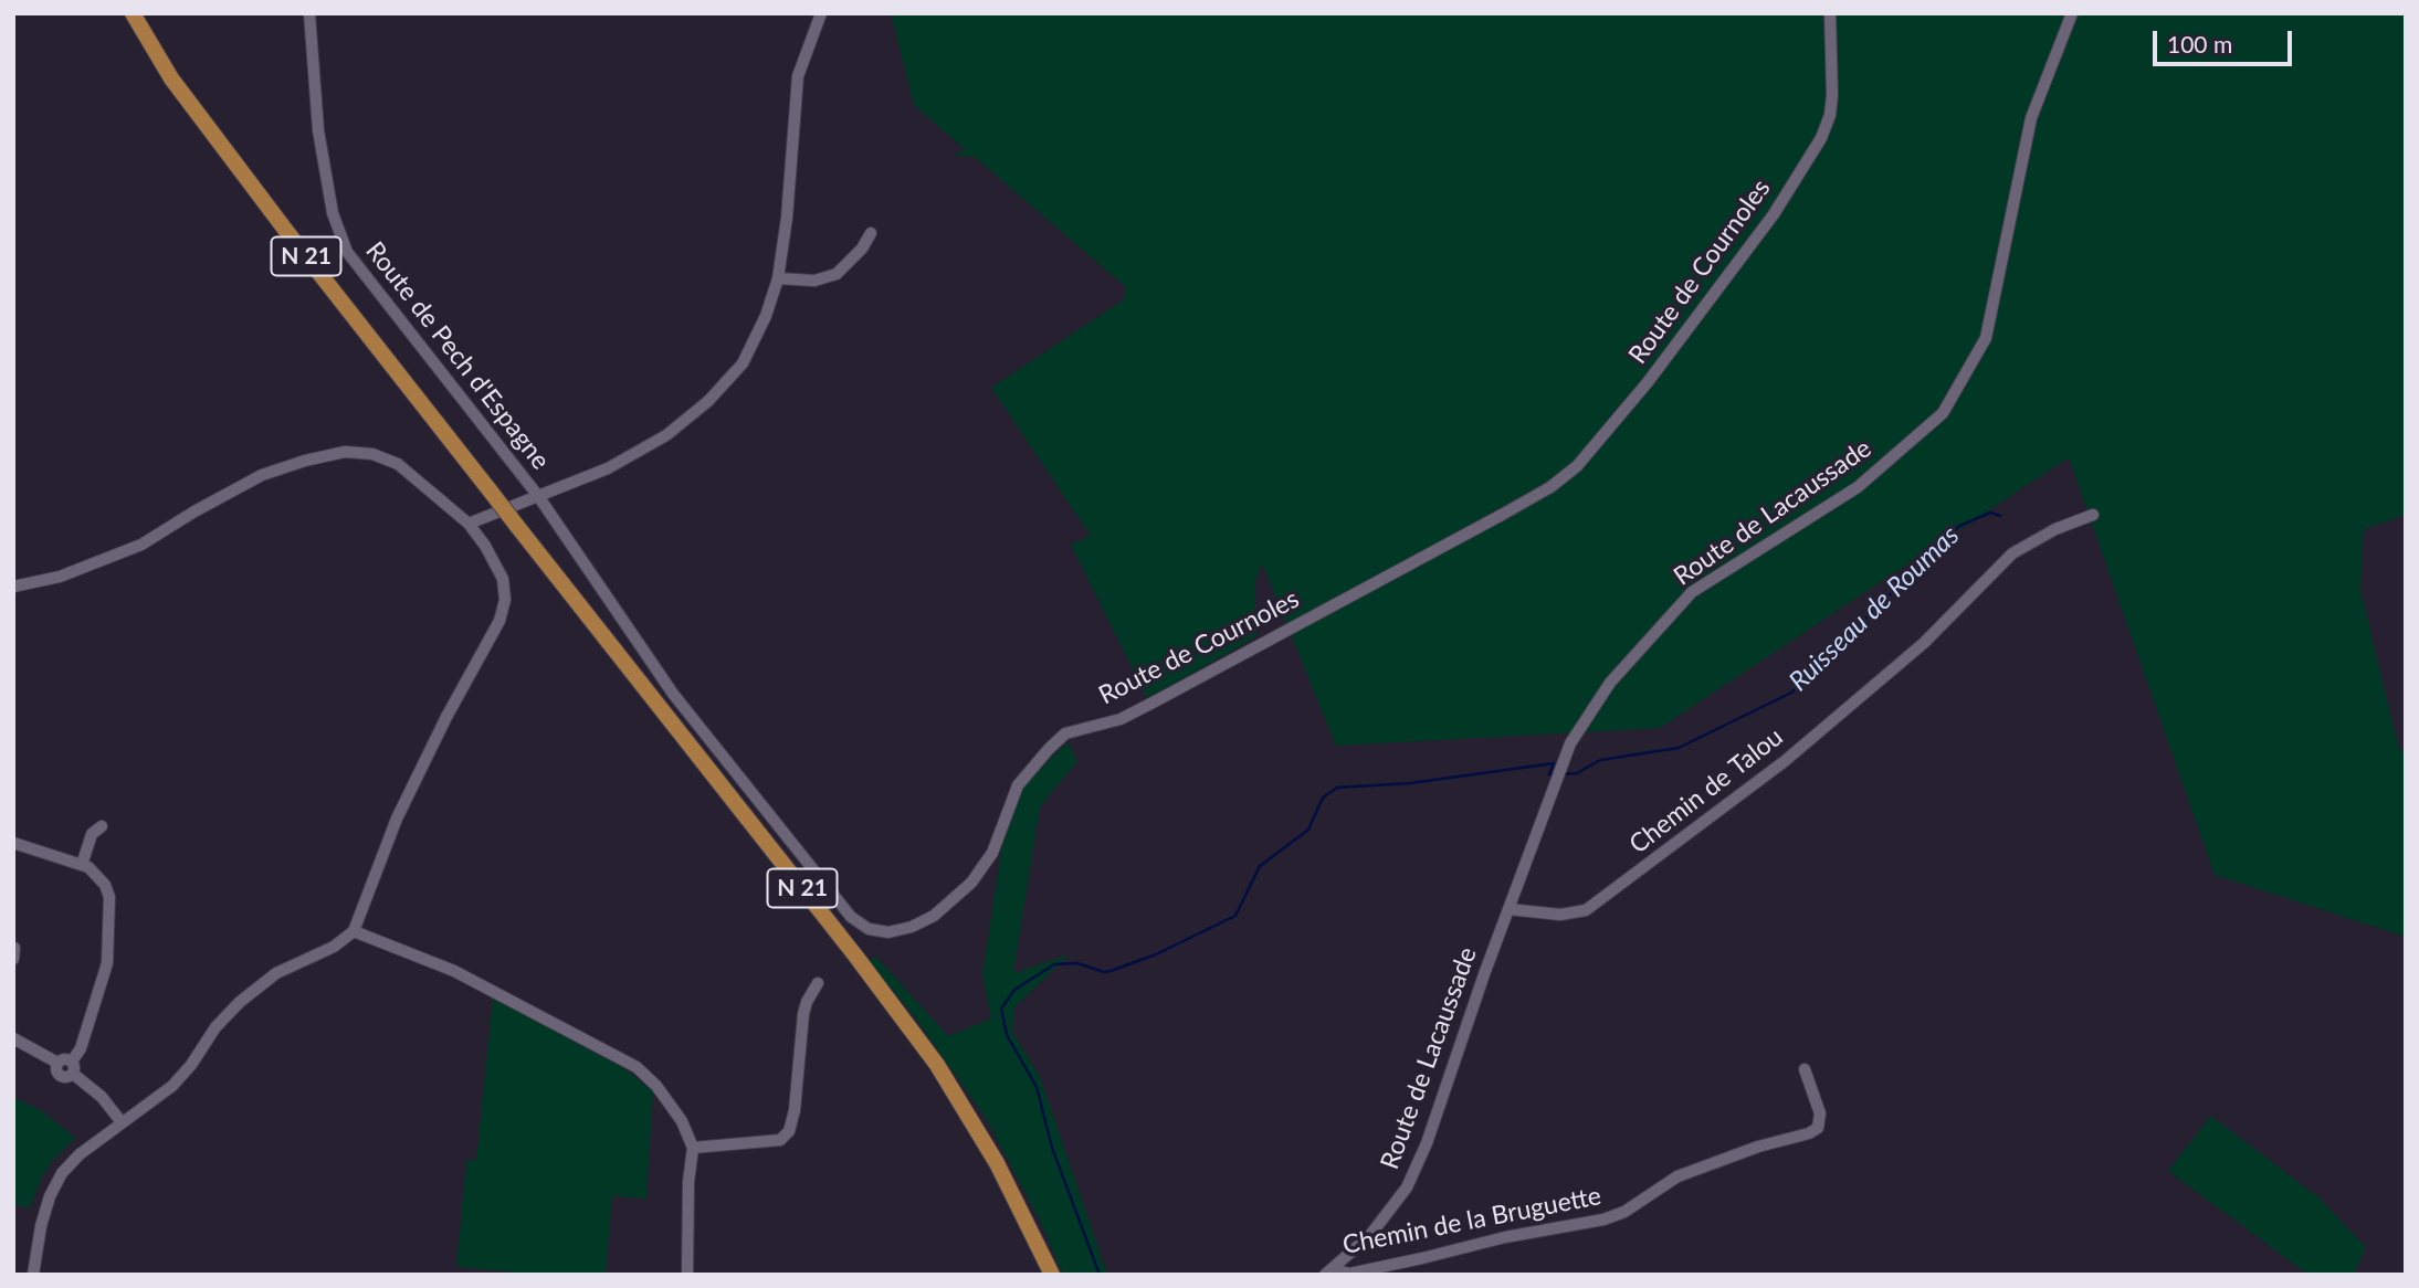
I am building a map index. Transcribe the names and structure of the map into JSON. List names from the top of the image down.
{
  "streets": {
    "main road": ["N 21"],
    "street": [
      "Route de Cournoles",
      "Route de Pech d'Espagne",
      "Route de Lacaussade",
      "Chemin de Talou",
      "Chemin de la Bruguette"
    ]
  },
  "crossings": [
    ["Route de Cournoles", "Route de Pech d'Espagne"],
    ["Route de Lacaussade", "Chemin de Talou"],
    ["Route de Lacaussade", "Chemin de la Bruguette"]
  ],
  "water": ["Ruisseau de Roumas"],
  "scale_bar": "100 m"
}
